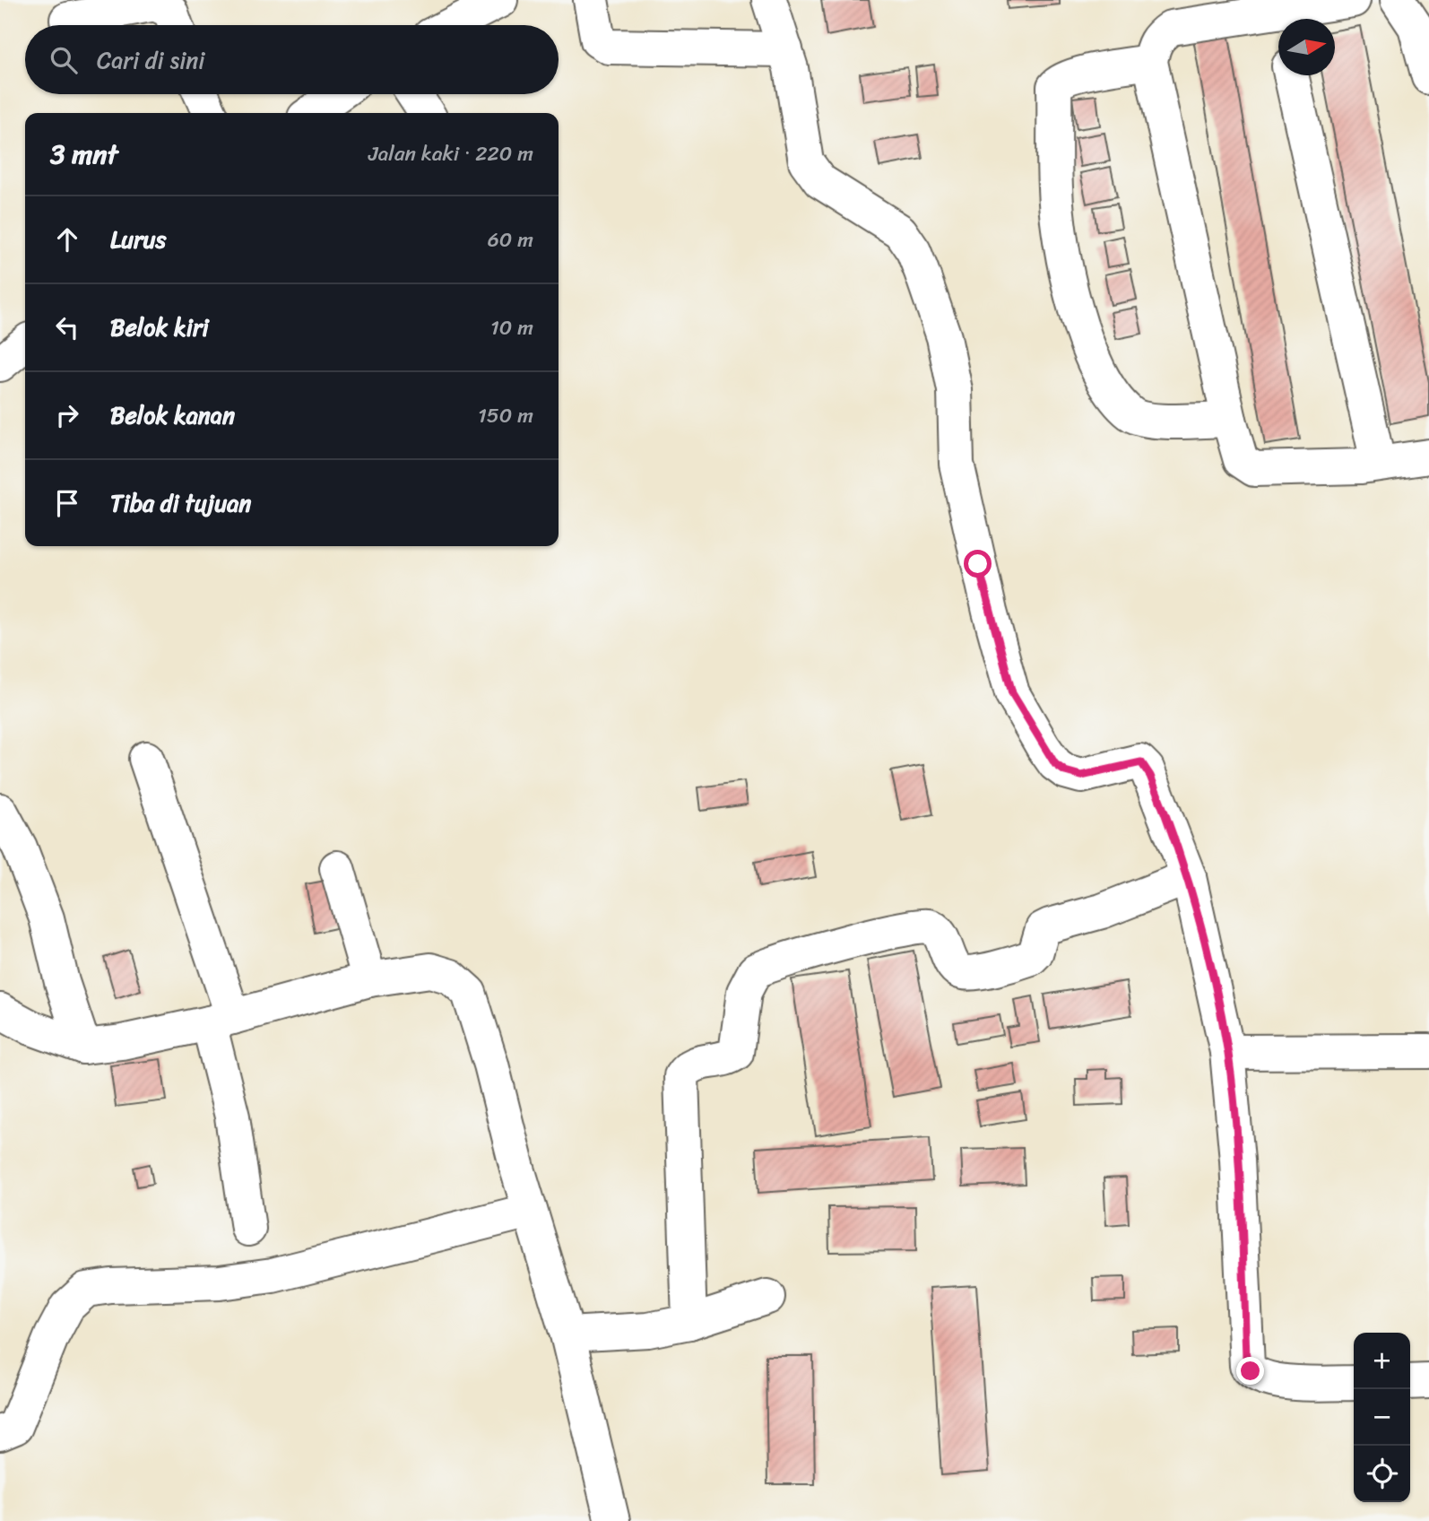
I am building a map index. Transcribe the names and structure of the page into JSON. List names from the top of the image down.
{
  "north": "right",
  "page": {
    "search": "Cari di sini",
    "heading": ["3 mnt", "Jalan kaki · 220 m"],
    "list": [
      ["Lurus", "60 m"],
      ["Belok kiri", "10 m"],
      ["Belok kanan", "150 m"],
      "Tiba di tujuan"
    ],
    "map_buttons": ["+", "−"]
  }
}
